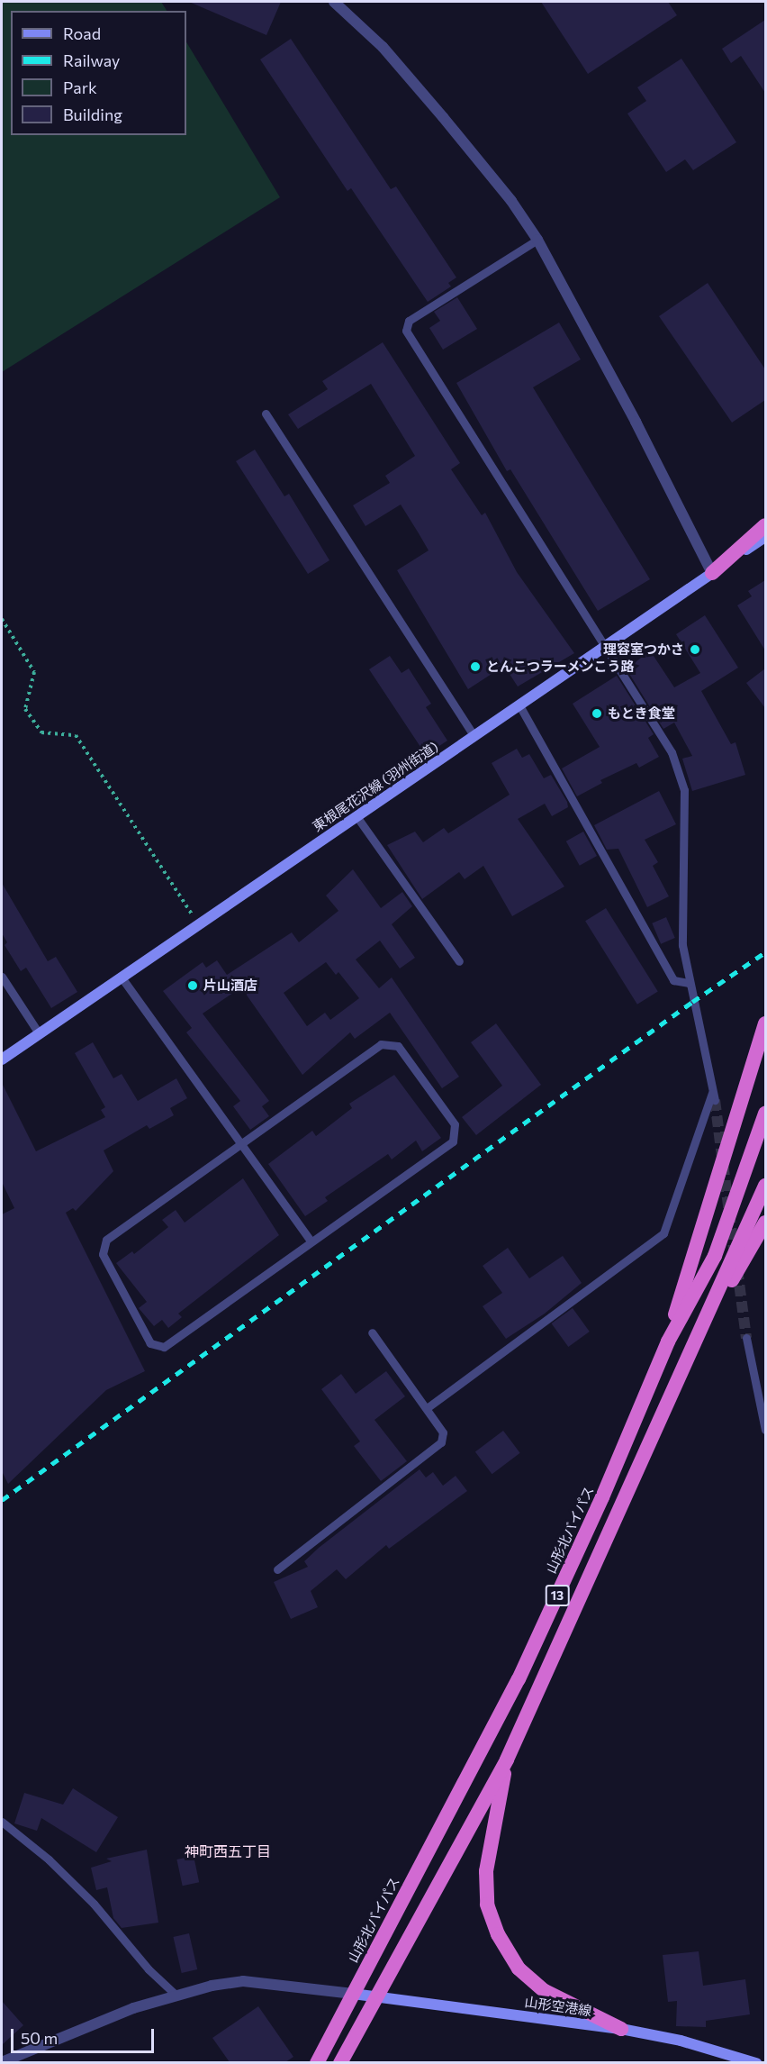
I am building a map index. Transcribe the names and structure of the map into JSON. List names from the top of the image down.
{
  "streets": {
    "highway": ["山形北バイパス", "13"],
    "main road": ["東根尾花沢線 (羽州街道)", "山形空港線"]
  },
  "crossings": [
    ["山形北バイパス", "山形空港線"],
    ["13", "山形空港線"]
  ],
  "districts": ["神町西五丁目"],
  "places": [
    "理容室つかさ",
    "とんこつラーメンこう路",
    "もとき食堂",
    "片山酒店"
  ],
  "legend": [
    "Road",
    "Railway",
    "Park",
    "Building"
  ],
  "scale_bar": "50 m"
}
